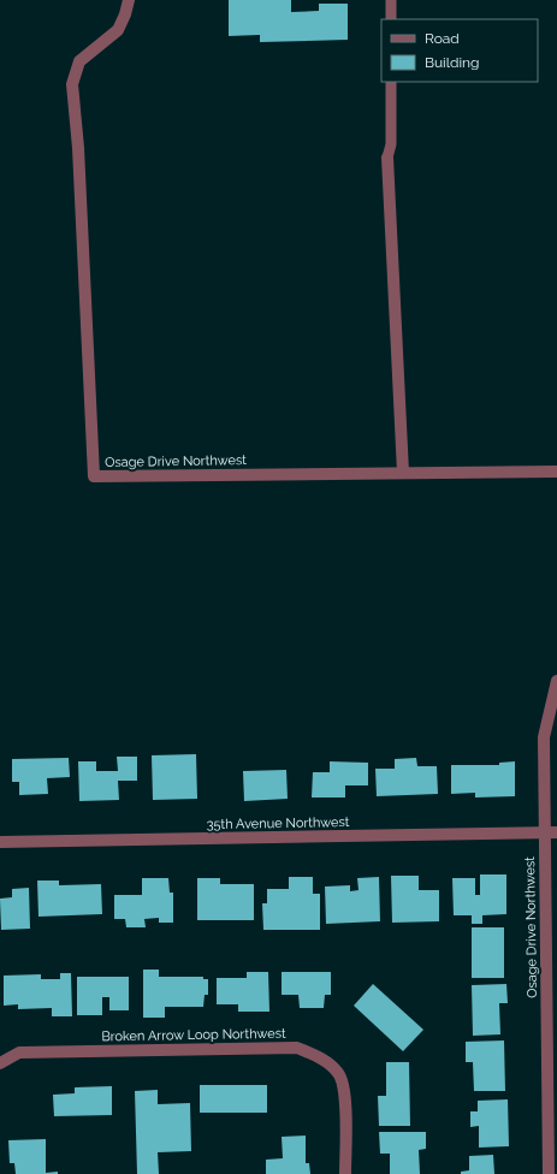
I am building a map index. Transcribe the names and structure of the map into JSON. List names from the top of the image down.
{
  "streets": {
    "street": ["Osage Drive Northwest", "35th Avenue Northwest", "Broken Arrow Loop Northwest"]
  },
  "crossings": [
    ["Osage Drive Northwest", "35th Avenue Northwest"]
  ],
  "legend": ["Road", "Building"]
}
